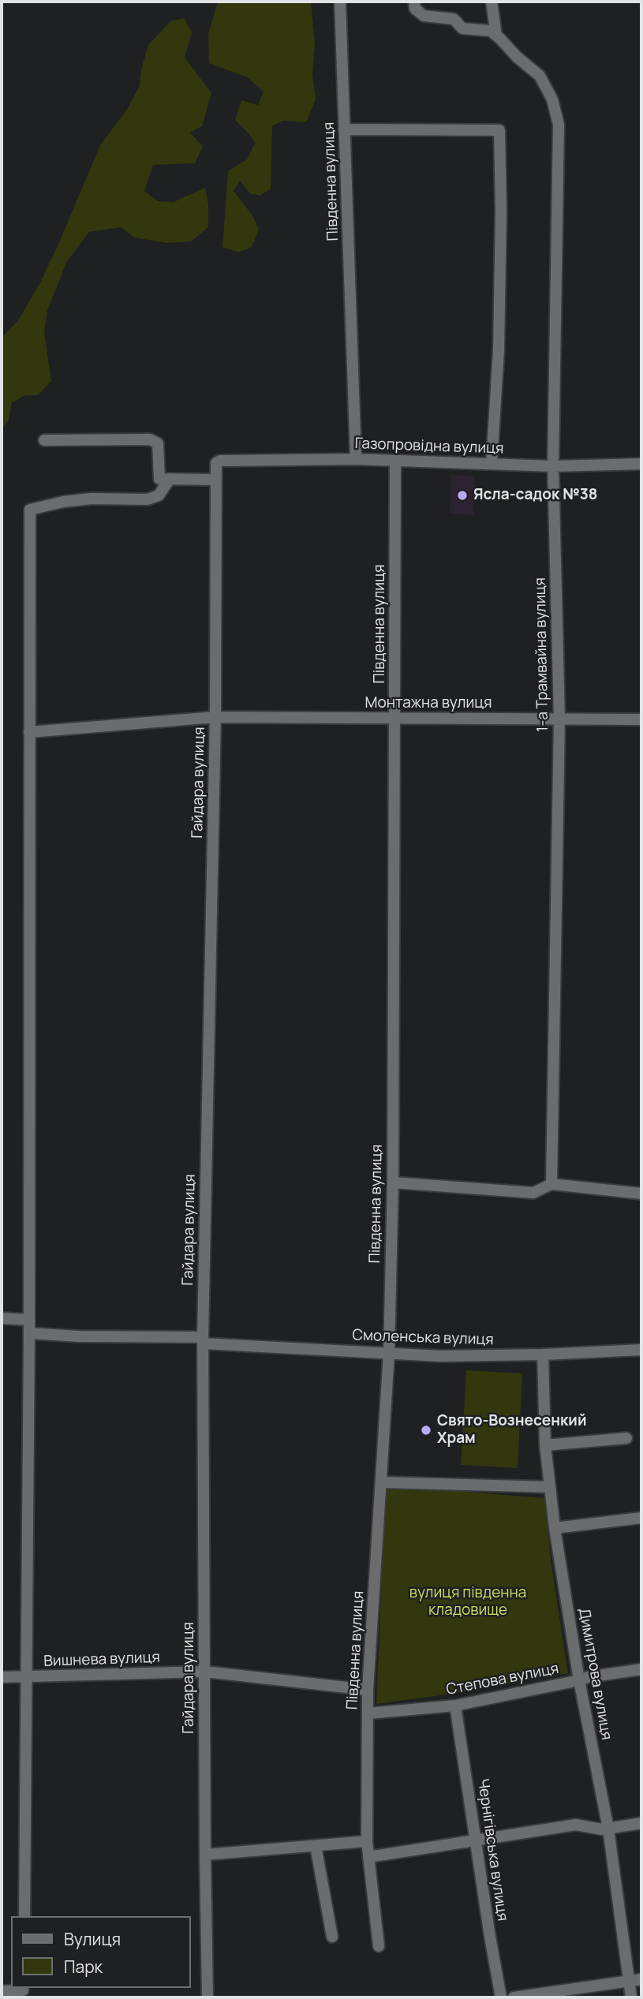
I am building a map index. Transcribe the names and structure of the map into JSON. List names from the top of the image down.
{
  "streets": {
    "street": [
      "Південна вулиця",
      "Газопровідна вулиця",
      "1-а Трамвайна вулиця",
      "Монтажна вулиця",
      "Гайдара вулиця",
      "Смоленська вулиця",
      "Вишнева вулиця",
      "Димитрова вулиця",
      "Степова вулиця",
      "Чернігівська вулиця"
    ]
  },
  "crossings": [
    ["Південна вулиця", "Газопровідна вулиця"],
    ["Південна вулиця", "Монтажна вулиця"],
    ["Південна вулиця", "Смоленська вулиця"],
    ["Південна вулиця", "Вишнева вулиця"],
    ["Південна вулиця", "Степова вулиця"],
    ["Газопровідна вулиця", "1-а Трамвайна вулиця"],
    ["Газопровідна вулиця", "Гайдара вулиця"],
    ["1-а Трамвайна вулиця", "Монтажна вулиця"],
    ["Монтажна вулиця", "Гайдара вулиця"],
    ["Гайдара вулиця", "Смоленська вулиця"],
    ["Гайдара вулиця", "Вишнева вулиця"],
    ["Смоленська вулиця", "Димитрова вулиця"],
    ["Димитрова вулиця", "Степова вулиця"],
    ["Степова вулиця", "Чернігівська вулиця"]
  ],
  "parks": ["вулиця південна кладовище"],
  "places": ["Ясла-садок №38", "Свято-Вознесенкий Храм"],
  "legend": ["Вулиця", "Парк"]
}
